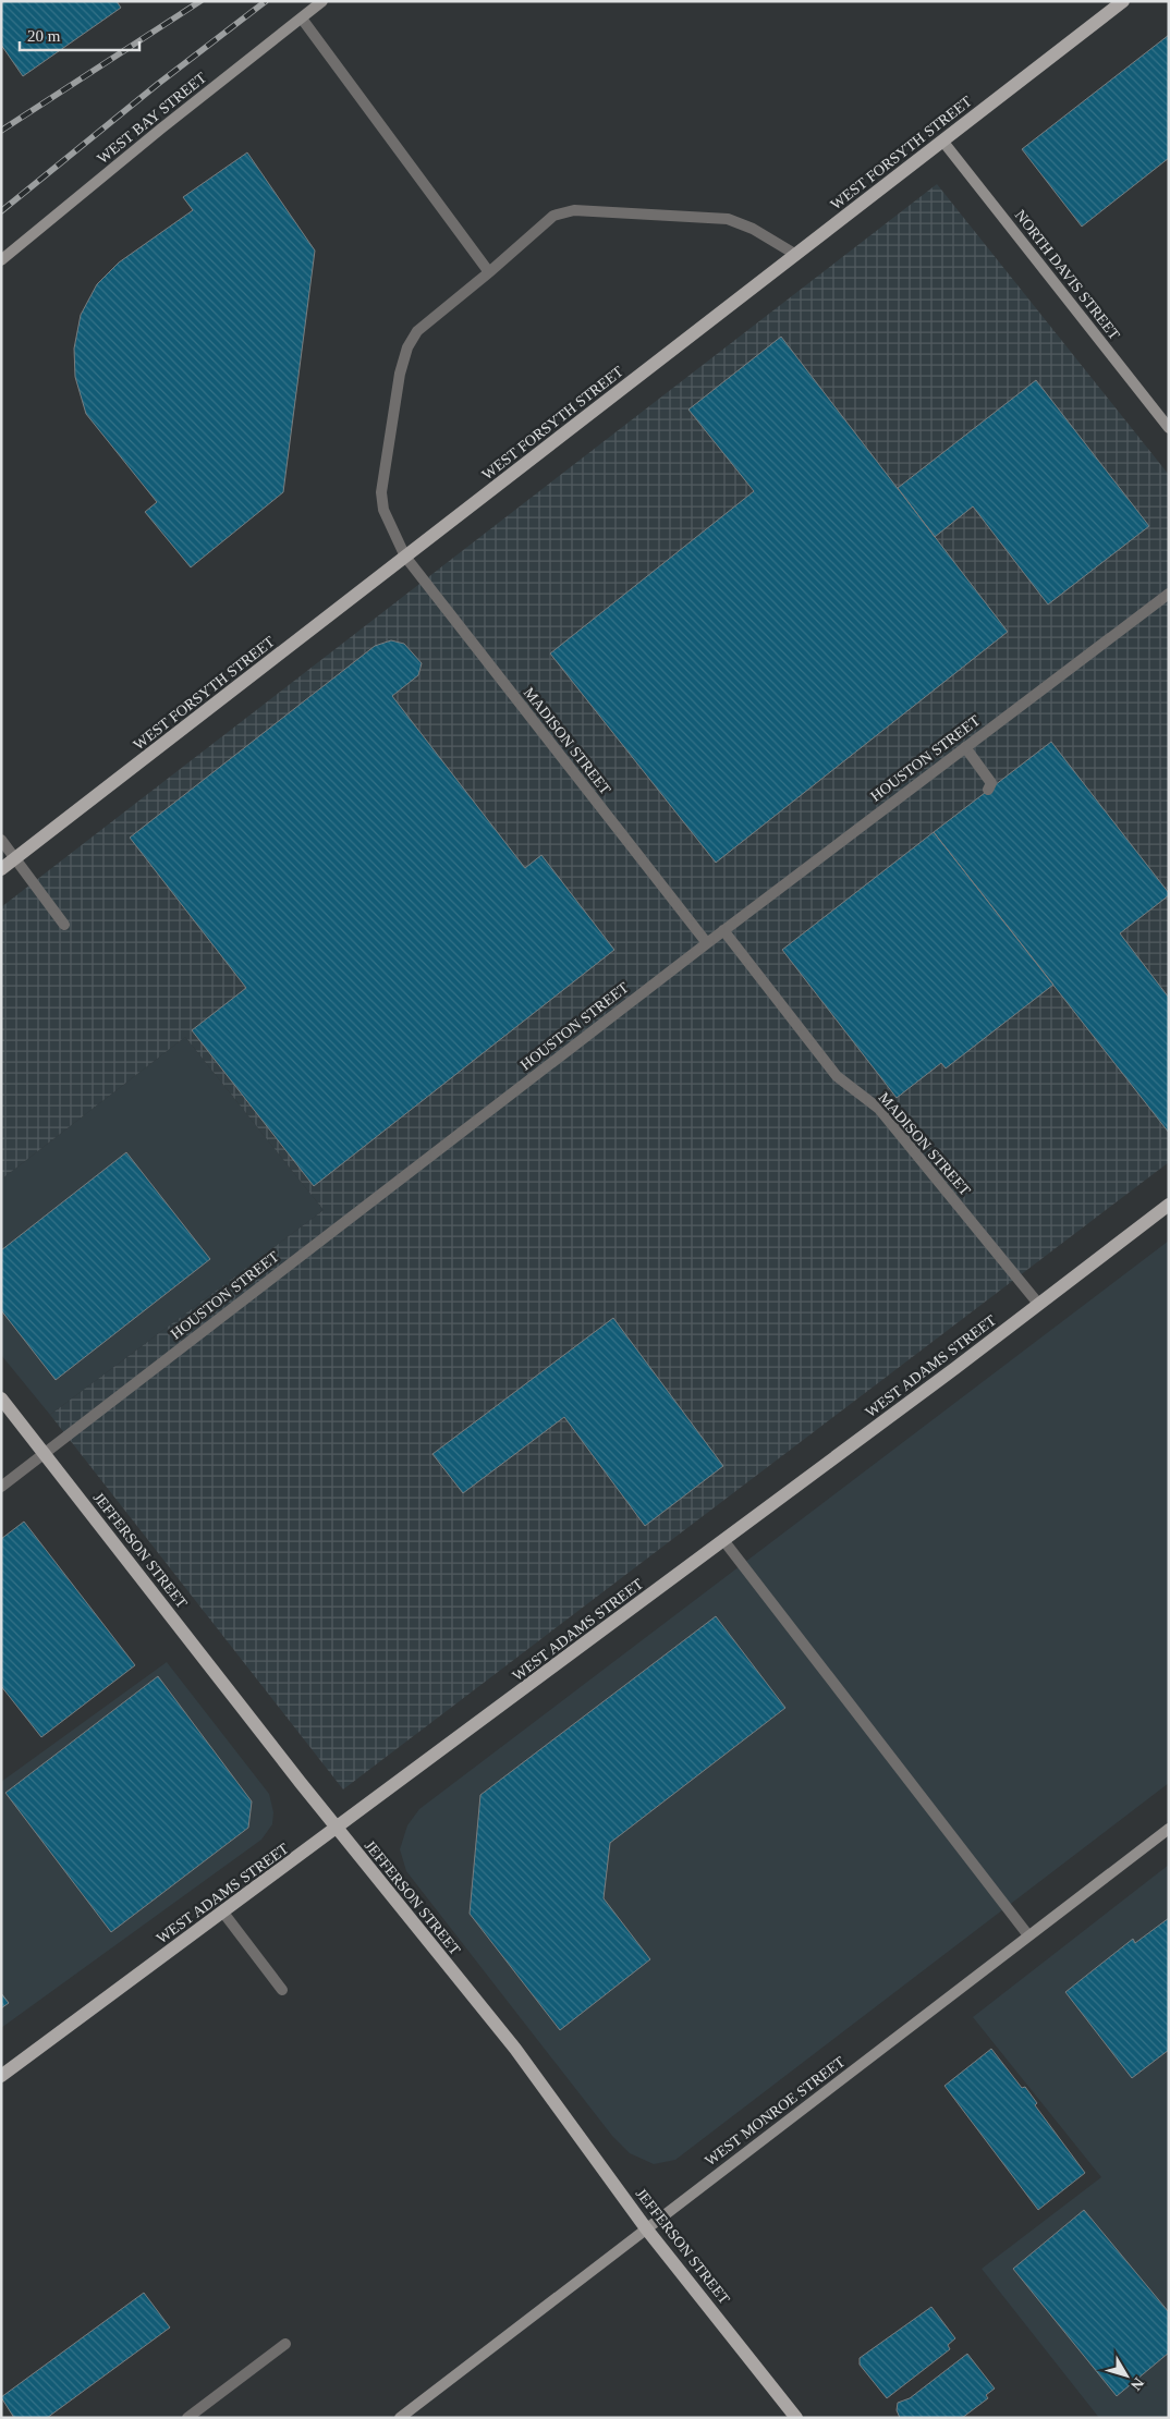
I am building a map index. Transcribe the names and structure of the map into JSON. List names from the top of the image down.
{
  "streets": {
    "main road": ["WEST FORSYTH STREET", "WEST ADAMS STREET", "JEFFERSON STREET"],
    "street": [
      "WEST BAY STREET",
      "NORTH DAVIS STREET",
      "MADISON STREET",
      "HOUSTON STREET",
      "WEST MONROE STREET"
    ]
  },
  "crossings": [
    ["WEST FORSYTH STREET", "NORTH DAVIS STREET"],
    ["WEST FORSYTH STREET", "MADISON STREET"],
    ["MADISON STREET", "HOUSTON STREET"],
    ["MADISON STREET", "WEST ADAMS STREET"],
    ["HOUSTON STREET", "JEFFERSON STREET"],
    ["WEST ADAMS STREET", "JEFFERSON STREET"],
    ["JEFFERSON STREET", "WEST MONROE STREET"]
  ],
  "scale_bar": "20 m",
  "north": "bottom right"
}
